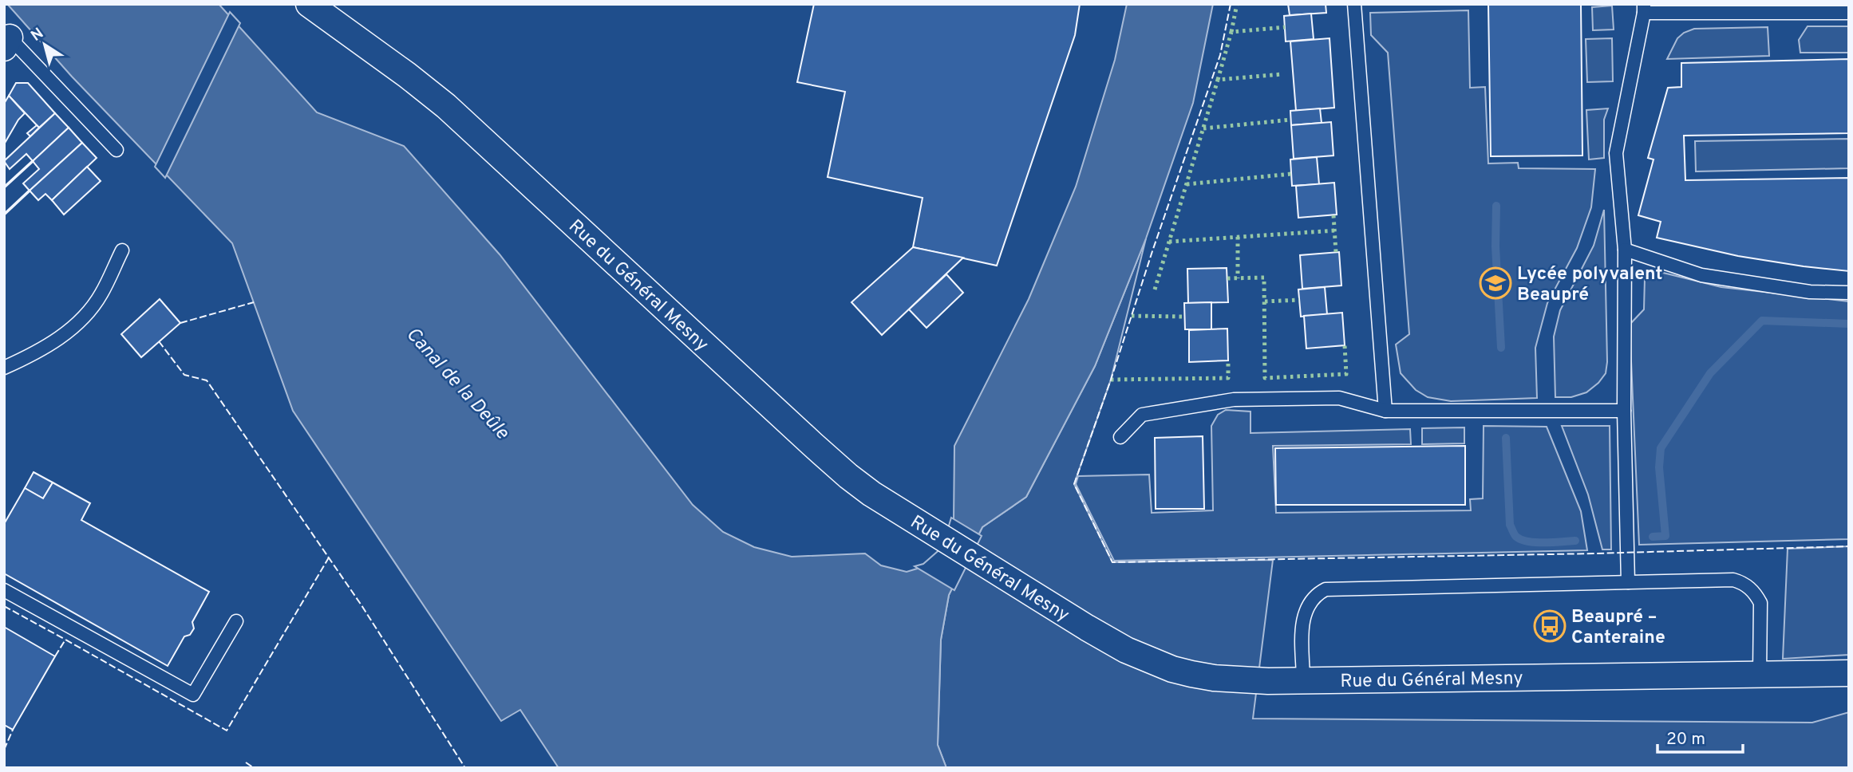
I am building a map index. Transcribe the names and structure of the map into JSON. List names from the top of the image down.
{
  "streets": {
    "street": ["Rue du Général Mesny"]
  },
  "water": ["Canal de la Deûle"],
  "places": {
    "school or university": ["Lycée polyvalent Beaupré"],
    "bus stop": ["Beaupré – Canteraine"]
  },
  "scale_bar": "20 m",
  "north": "top left"
}
